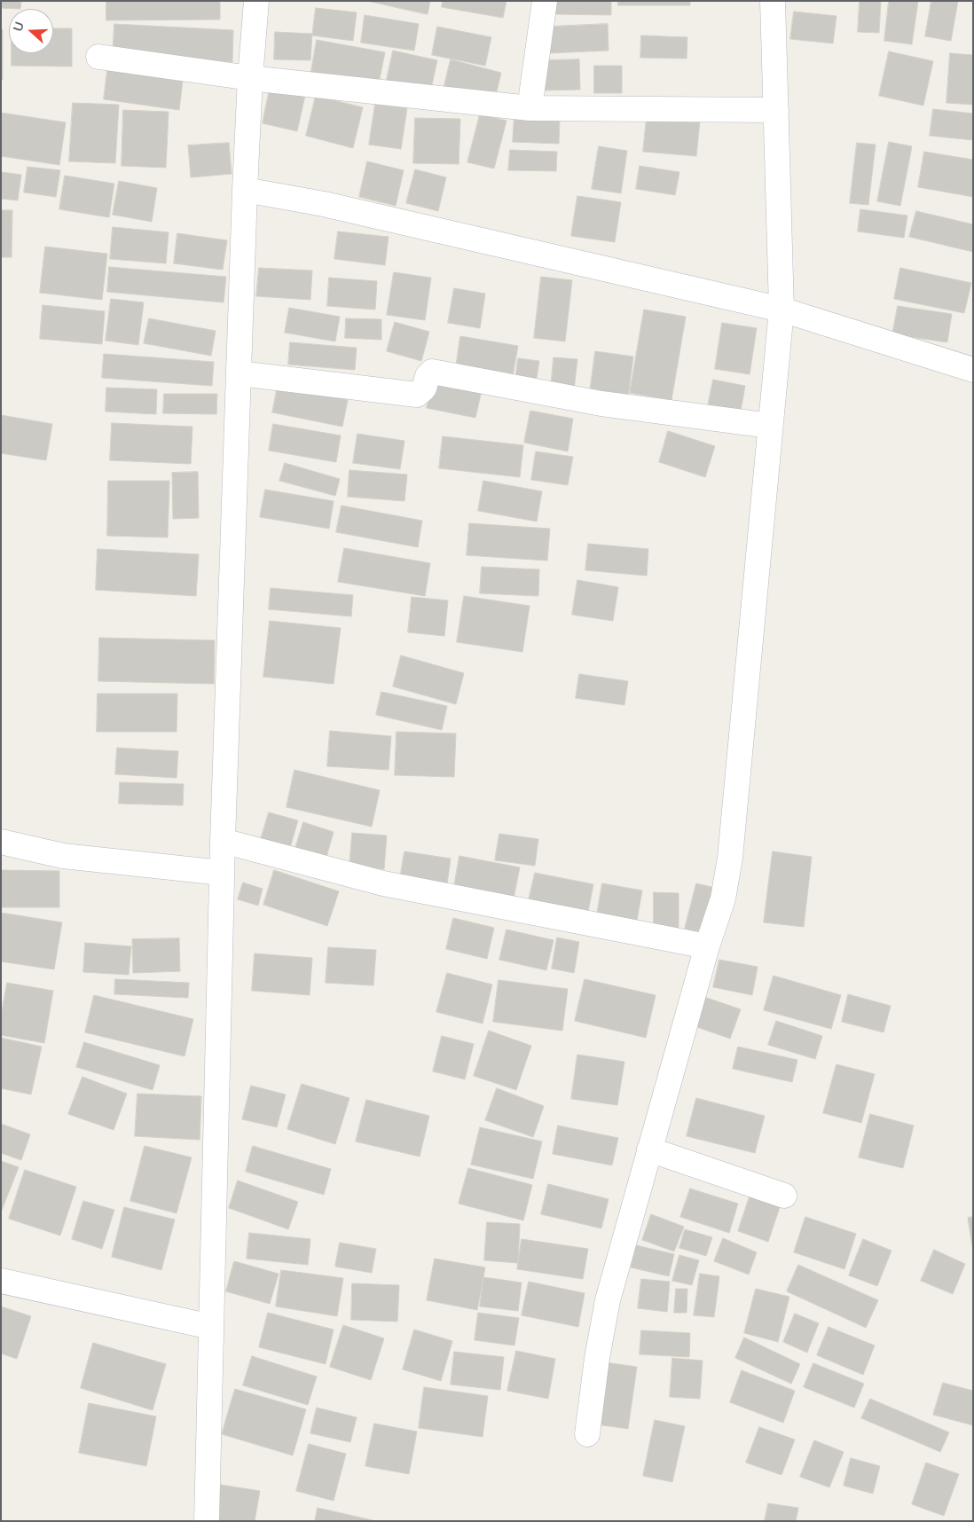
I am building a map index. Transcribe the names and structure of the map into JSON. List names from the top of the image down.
{
  "north": "left"
}
